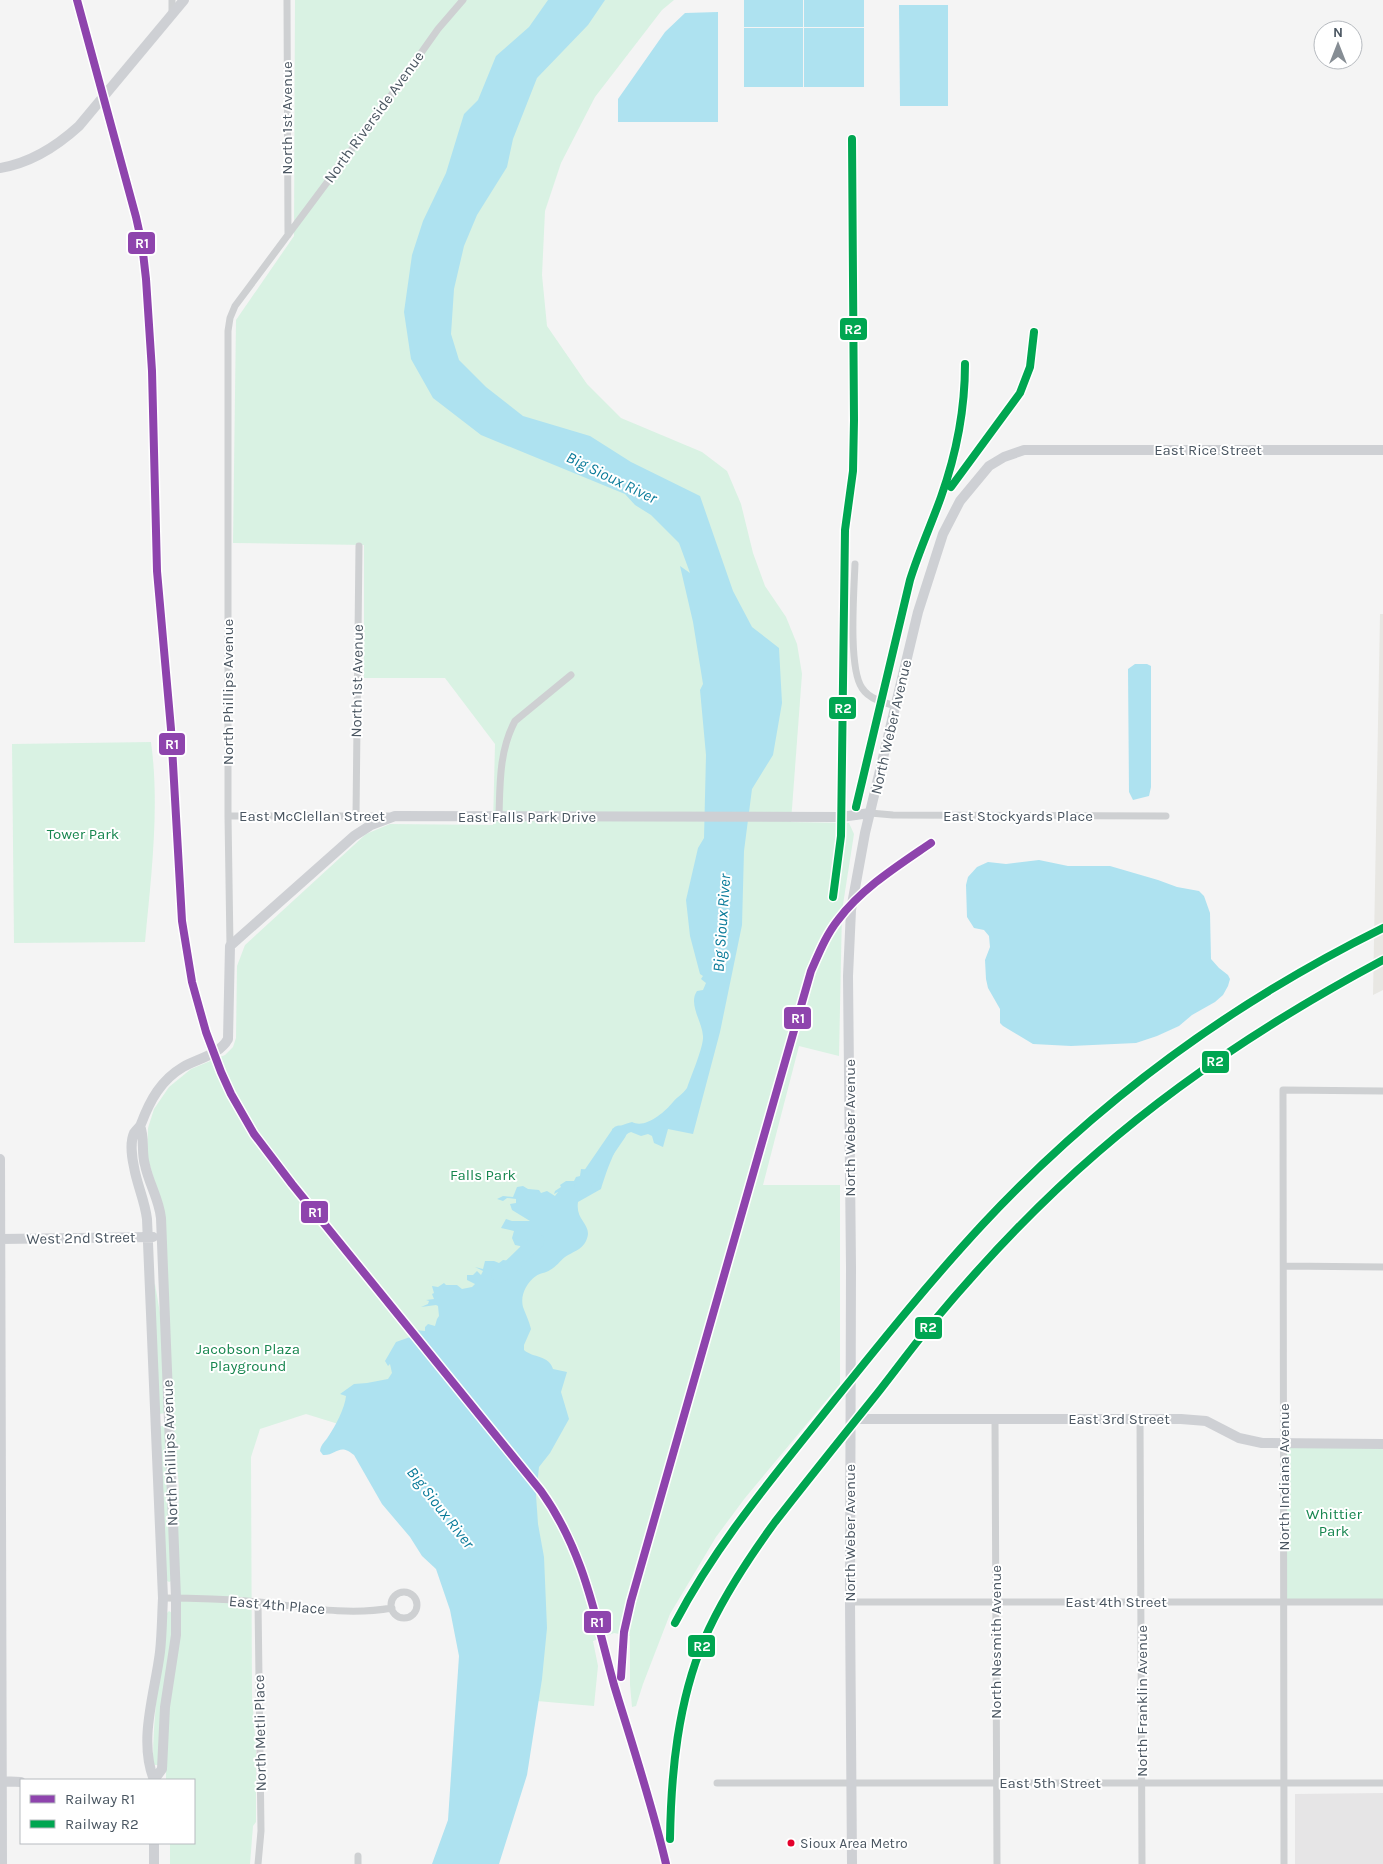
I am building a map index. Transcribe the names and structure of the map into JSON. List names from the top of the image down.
{
  "streets": {
    "street": [
      "North Riverside Avenue",
      "North 1st Avenue",
      "East Rice Street",
      "North Phillips Avenue",
      "North Weber Avenue",
      "East McClellan Street",
      "East Stockyards Place",
      "East Falls Park Drive",
      "West 2nd Street",
      "East 3rd Street",
      "North Indiana Avenue",
      "East 4th Street",
      "East 4th Place",
      "North Nesmith Avenue",
      "North Franklin Avenue",
      "North Metli Place",
      "East 5th Street"
    ]
  },
  "crossings": [
    ["North Riverside Avenue", "North 1st Avenue"],
    ["North Riverside Avenue", "North Phillips Avenue"],
    ["North 1st Avenue", "North Phillips Avenue"],
    ["North 1st Avenue", "East McClellan Street"],
    ["East Rice Street", "North Weber Avenue"],
    ["North Phillips Avenue", "East McClellan Street"],
    ["North Phillips Avenue", "East Falls Park Drive"],
    ["North Phillips Avenue", "West 2nd Street"],
    ["North Phillips Avenue", "East 4th Place"],
    ["North Weber Avenue", "East Stockyards Place"],
    ["North Weber Avenue", "East Falls Park Drive"],
    ["North Weber Avenue", "East 3rd Street"],
    ["North Weber Avenue", "East 4th Street"],
    ["North Weber Avenue", "East 5th Street"],
    ["East McClellan Street", "East Falls Park Drive"],
    ["East Stockyards Place", "East Falls Park Drive"],
    ["East 3rd Street", "North Indiana Avenue"],
    ["East 3rd Street", "North Nesmith Avenue"],
    ["East 3rd Street", "North Franklin Avenue"],
    ["North Indiana Avenue", "East 4th Street"],
    ["North Indiana Avenue", "East 5th Street"],
    ["East 4th Street", "North Nesmith Avenue"],
    ["East 4th Street", "North Franklin Avenue"],
    ["East 4th Place", "North Metli Place"],
    ["North Nesmith Avenue", "East 5th Street"],
    ["North Franklin Avenue", "East 5th Street"]
  ],
  "water": ["Big Sioux River"],
  "parks": [
    "Tower Park",
    "Falls Park",
    "Jacobson Plaza Playground",
    "Whittier Park"
  ],
  "places": ["Sioux Area Metro"],
  "lines": ["rail line R1", "rail line R2"],
  "legend": ["Railway R1", "Railway R2"],
  "north": "top"
}
